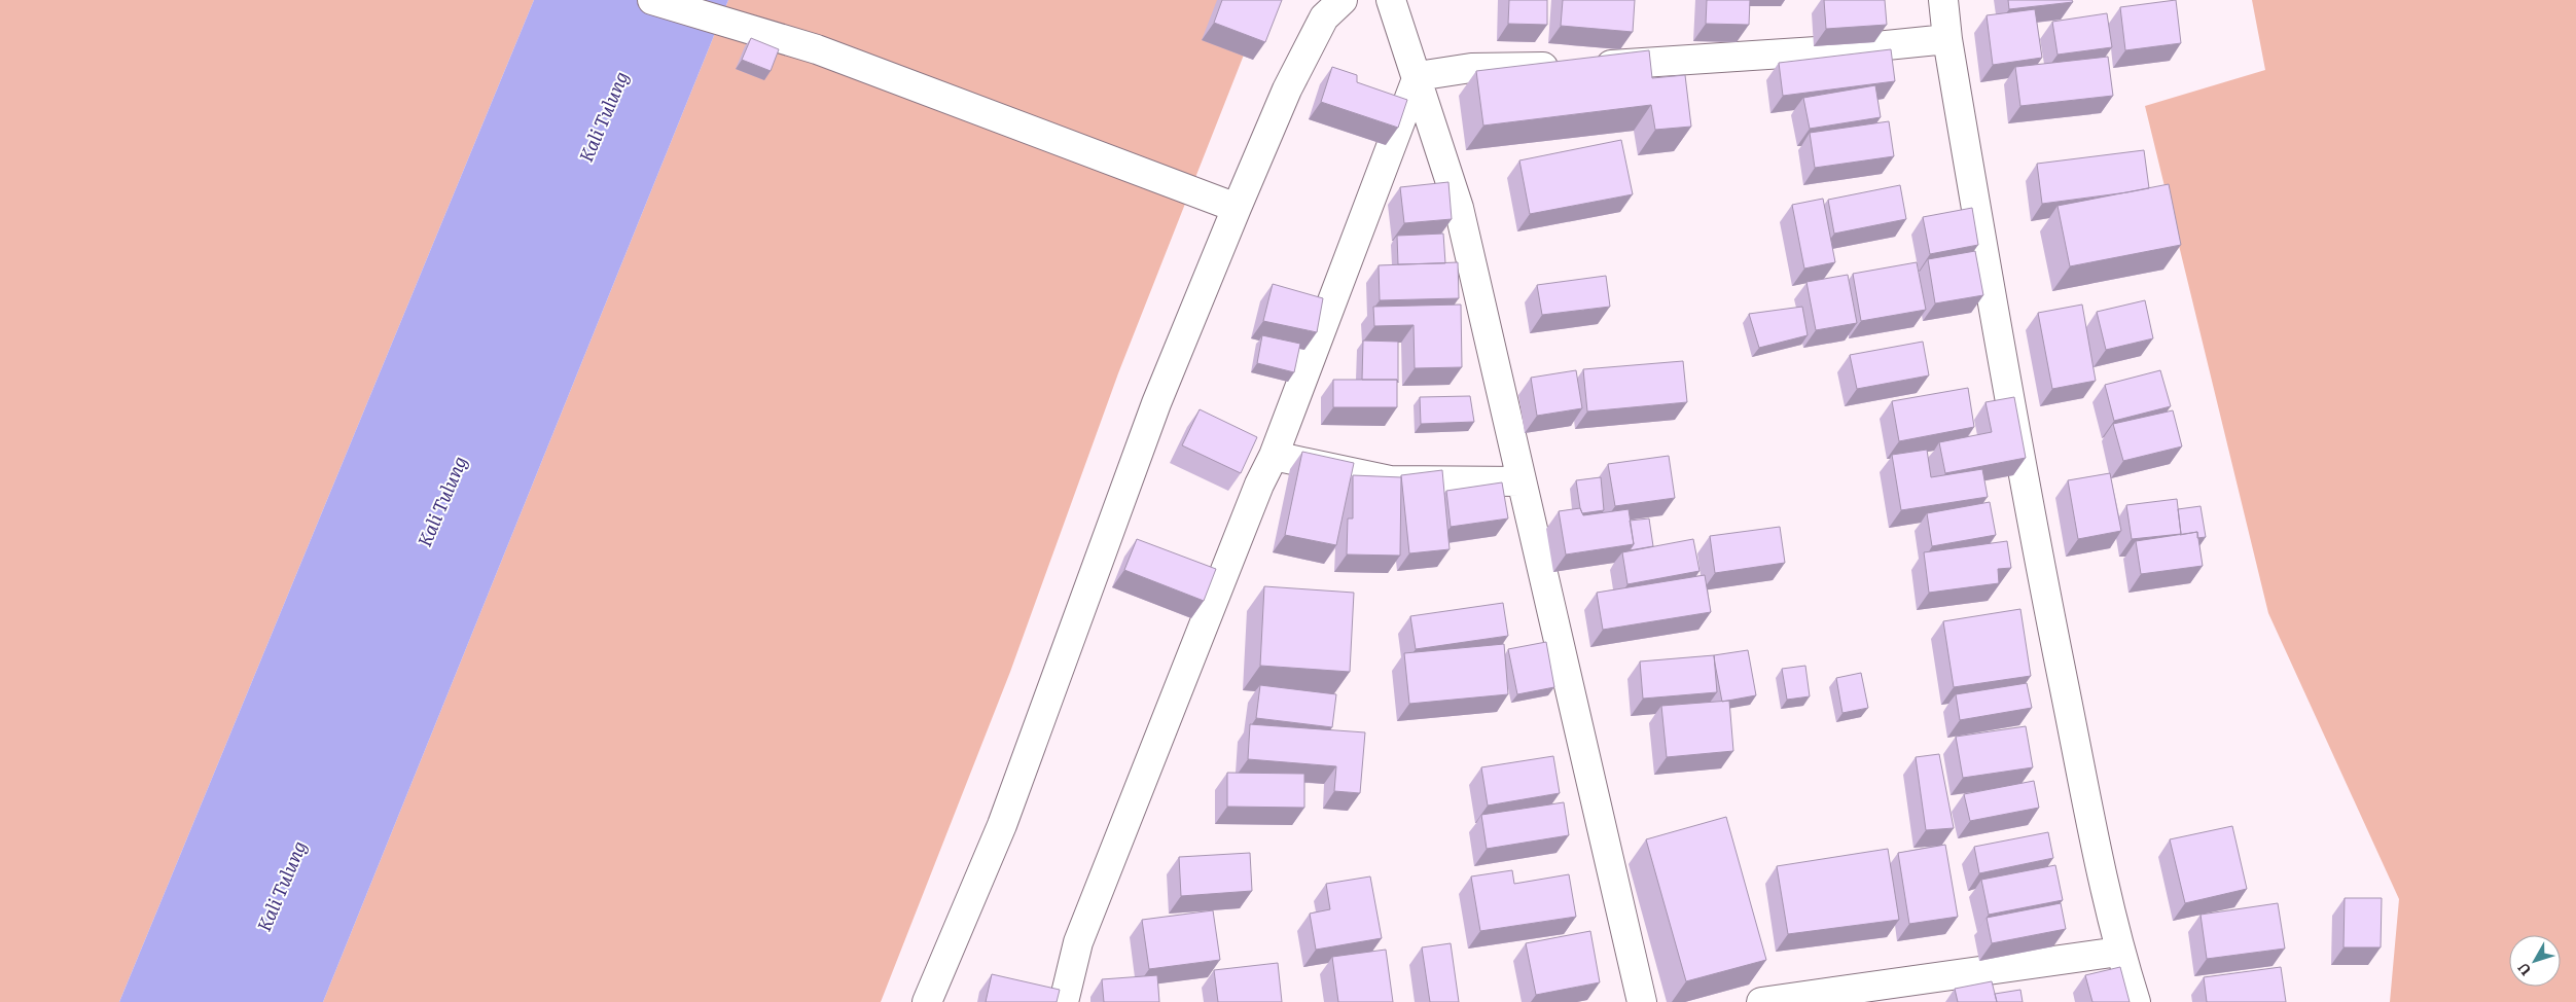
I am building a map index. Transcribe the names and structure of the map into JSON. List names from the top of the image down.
{
  "water": ["Kali Tulung"],
  "north": "bottom left"
}
